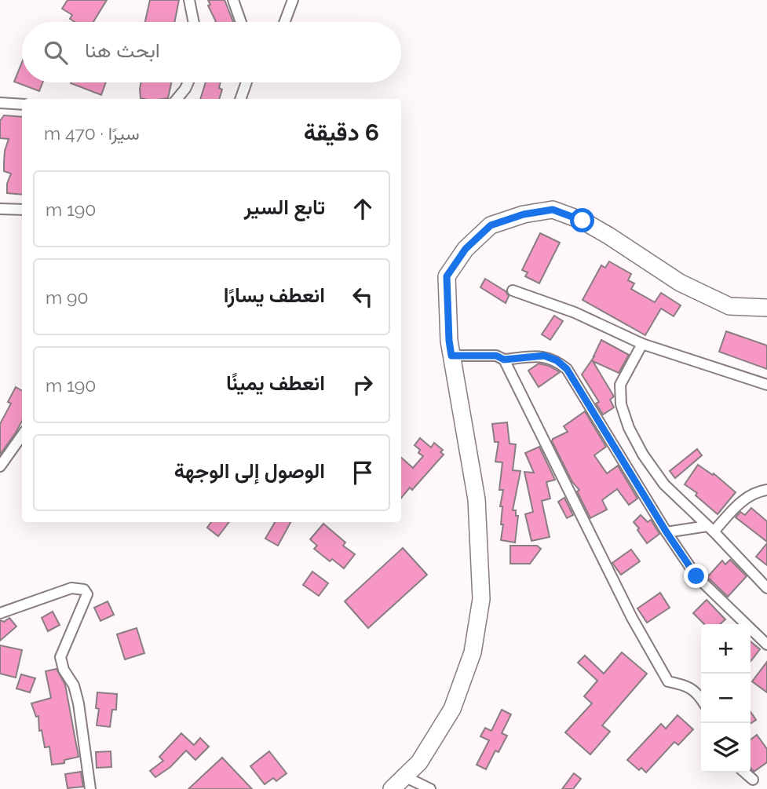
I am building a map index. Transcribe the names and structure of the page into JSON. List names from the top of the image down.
{
  "page": {
    "search": "ابحث هنا",
    "heading": ["6 دقيقة", "سيرًا · 470 m"],
    "list": [
      ["تابع السير", "190 m"],
      ["انعطف يسارًا", "90 m"],
      ["انعطف يمينًا", "190 m"],
      "الوصول إلى الوجهة"
    ],
    "map_buttons": ["+", "−"]
  }
}
